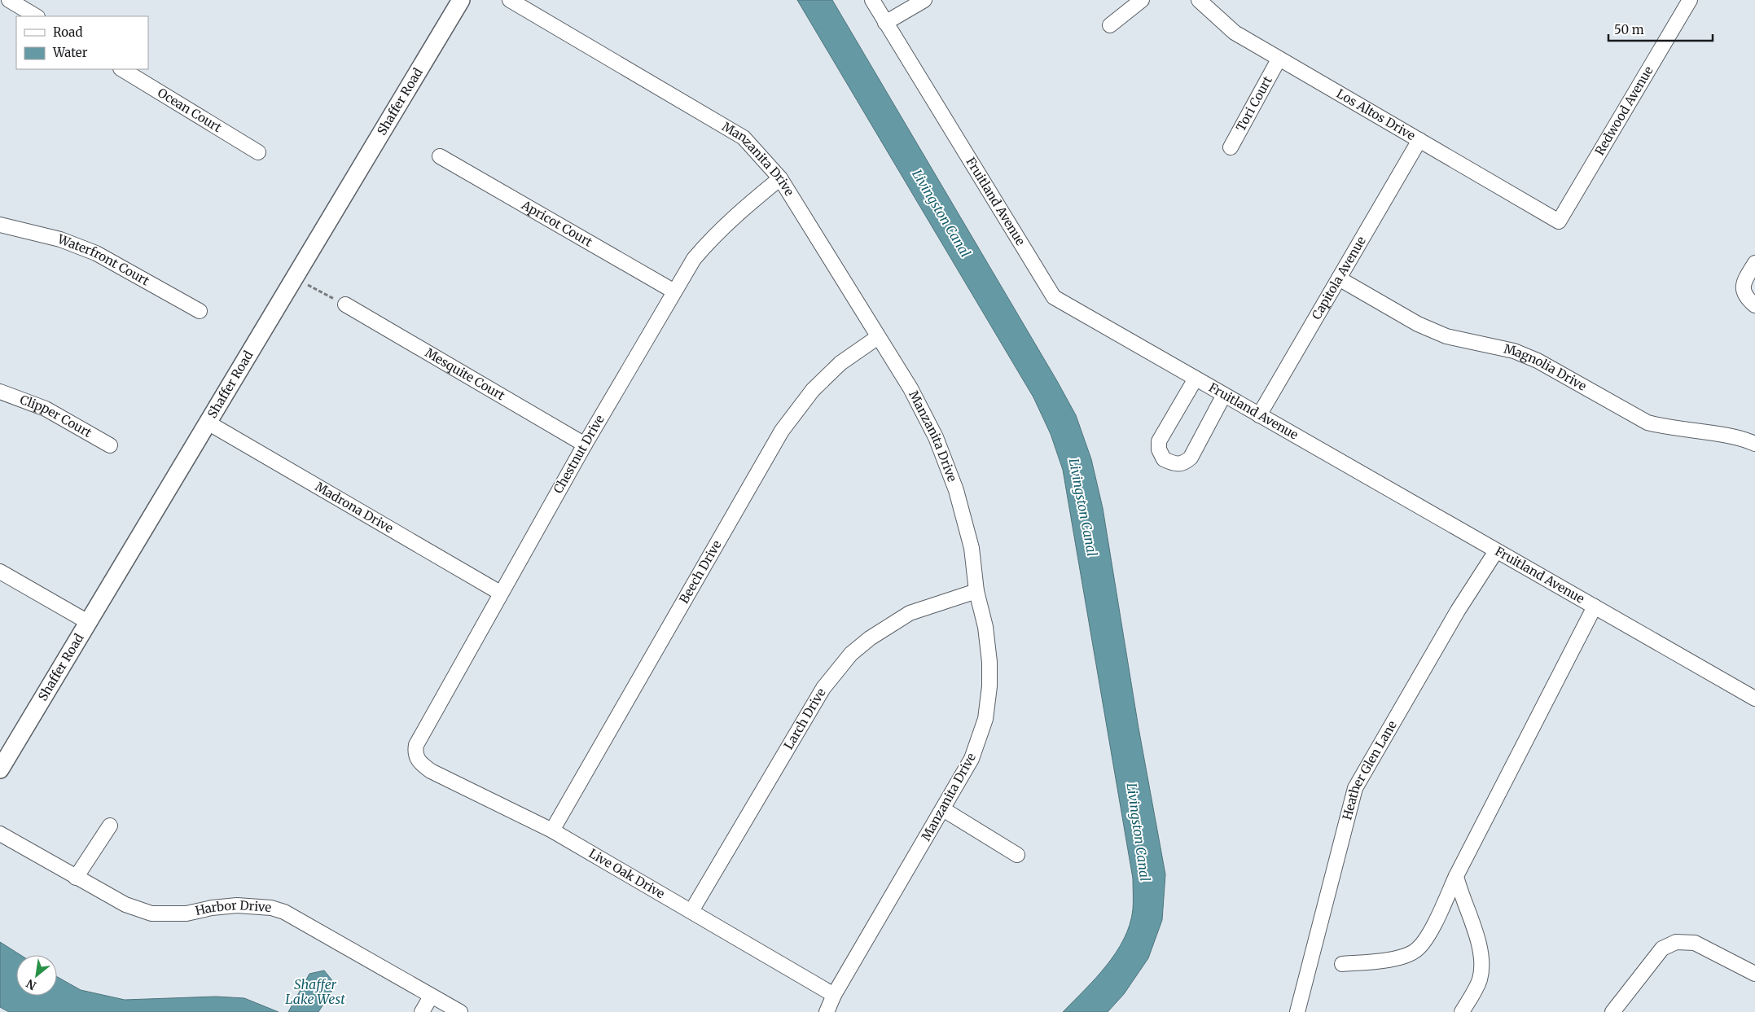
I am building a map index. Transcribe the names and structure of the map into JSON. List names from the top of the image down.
{
  "streets": {
    "main road": ["Shaffer Road"],
    "street": [
      "Tori Court",
      "Ocean Court",
      "Redwood Avenue",
      "Los Altos Drive",
      "Manzanita Drive",
      "Fruitland Avenue",
      "Apricot Court",
      "Waterfront Court",
      "Capitola Avenue",
      "Magnolia Drive",
      "Mesquite Court",
      "Clipper Court",
      "Chestnut Drive",
      "Madrona Drive",
      "Beech Drive",
      "Larch Drive",
      "Heather Glen Lane",
      "Live Oak Drive",
      "Harbor Drive"
    ]
  },
  "crossings": [
    ["Shaffer Road", "Madrona Drive"],
    ["Tori Court", "Los Altos Drive"],
    ["Redwood Avenue", "Los Altos Drive"],
    ["Los Altos Drive", "Capitola Avenue"],
    ["Manzanita Drive", "Chestnut Drive"],
    ["Manzanita Drive", "Beech Drive"],
    ["Manzanita Drive", "Larch Drive"],
    ["Manzanita Drive", "Live Oak Drive"],
    ["Fruitland Avenue", "Capitola Avenue"],
    ["Fruitland Avenue", "Heather Glen Lane"],
    ["Apricot Court", "Chestnut Drive"],
    ["Capitola Avenue", "Magnolia Drive"],
    ["Mesquite Court", "Chestnut Drive"],
    ["Chestnut Drive", "Madrona Drive"],
    ["Chestnut Drive", "Live Oak Drive"],
    ["Beech Drive", "Live Oak Drive"],
    ["Larch Drive", "Live Oak Drive"]
  ],
  "water": ["Livingston Canal", "Shaffer Lake West"],
  "legend": ["Road", "Water"],
  "scale_bar": "50 m",
  "north": "bottom left"
}
